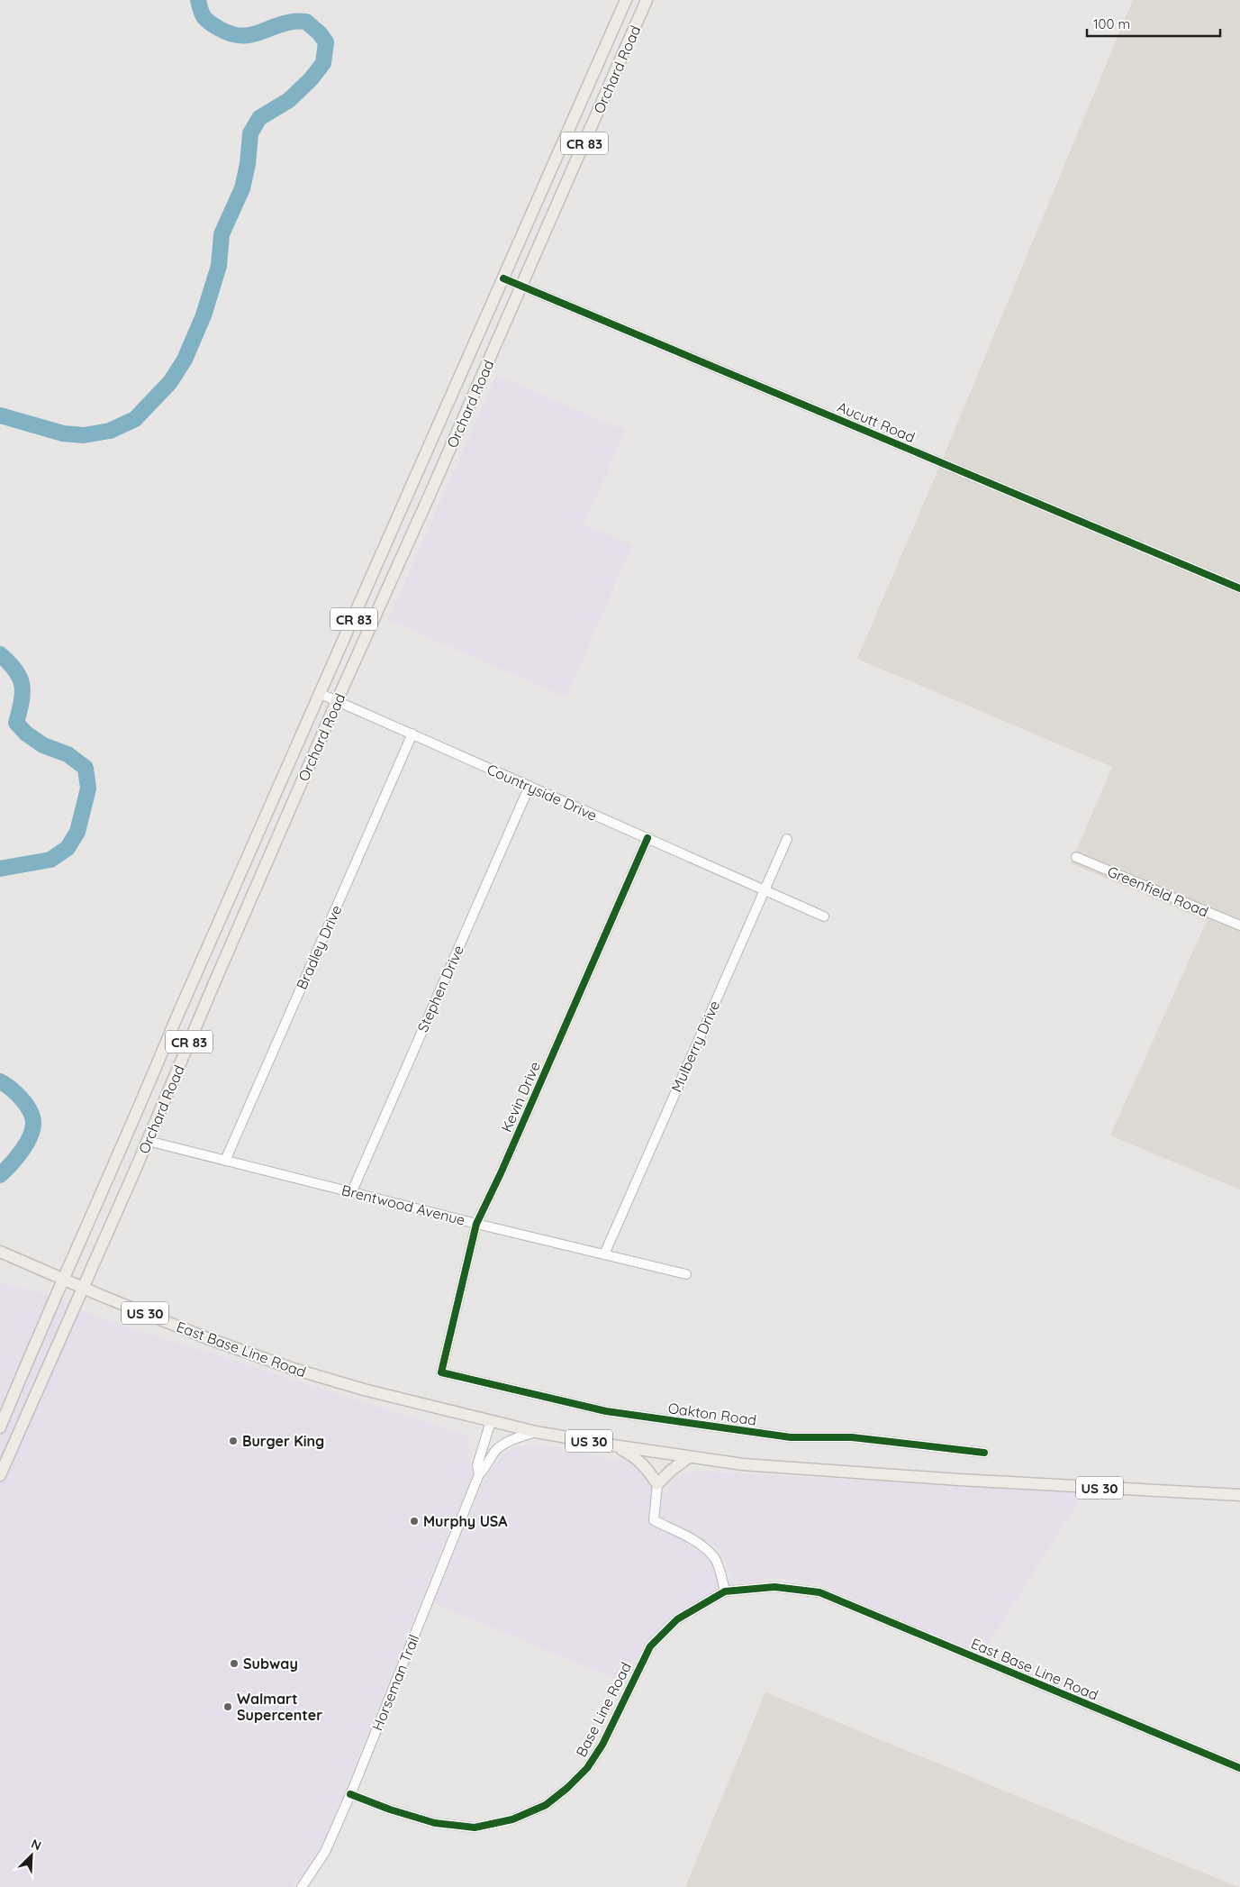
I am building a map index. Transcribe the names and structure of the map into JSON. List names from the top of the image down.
{
  "streets": {
    "main road": [
      "Orchard Road",
      "CR 83",
      "US 30",
      "East Base Line Road"
    ],
    "street": [
      "Aucutt Road",
      "Countryside Drive",
      "Greenfield Road",
      "Bradley Drive",
      "Stephen Drive",
      "Mulberry Drive",
      "Kevin Drive",
      "Brentwood Avenue",
      "Oakton Road",
      "Horseman Trail",
      "Base Line Road"
    ]
  },
  "crossings": [
    ["Orchard Road", "Aucutt Road"],
    ["Orchard Road", "Countryside Drive"],
    ["Orchard Road", "Brentwood Avenue"],
    ["Orchard Road", "East Base Line Road"],
    ["Countryside Drive", "Bradley Drive"],
    ["Countryside Drive", "Stephen Drive"],
    ["Countryside Drive", "Mulberry Drive"],
    ["Countryside Drive", "Kevin Drive"],
    ["Bradley Drive", "Brentwood Avenue"],
    ["Stephen Drive", "Brentwood Avenue"],
    ["Mulberry Drive", "Brentwood Avenue"],
    ["Kevin Drive", "Brentwood Avenue"],
    ["Kevin Drive", "Oakton Road"],
    ["US 30", "East Base Line Road"],
    ["US 30", "Horseman Trail"],
    ["East Base Line Road", "Horseman Trail"],
    ["East Base Line Road", "Base Line Road"],
    ["Horseman Trail", "Base Line Road"]
  ],
  "places": [
    "Burger King",
    "Murphy USA",
    "Subway",
    "Walmart Supercenter"
  ],
  "scale_bar": "100 m",
  "north": "top right"
}
